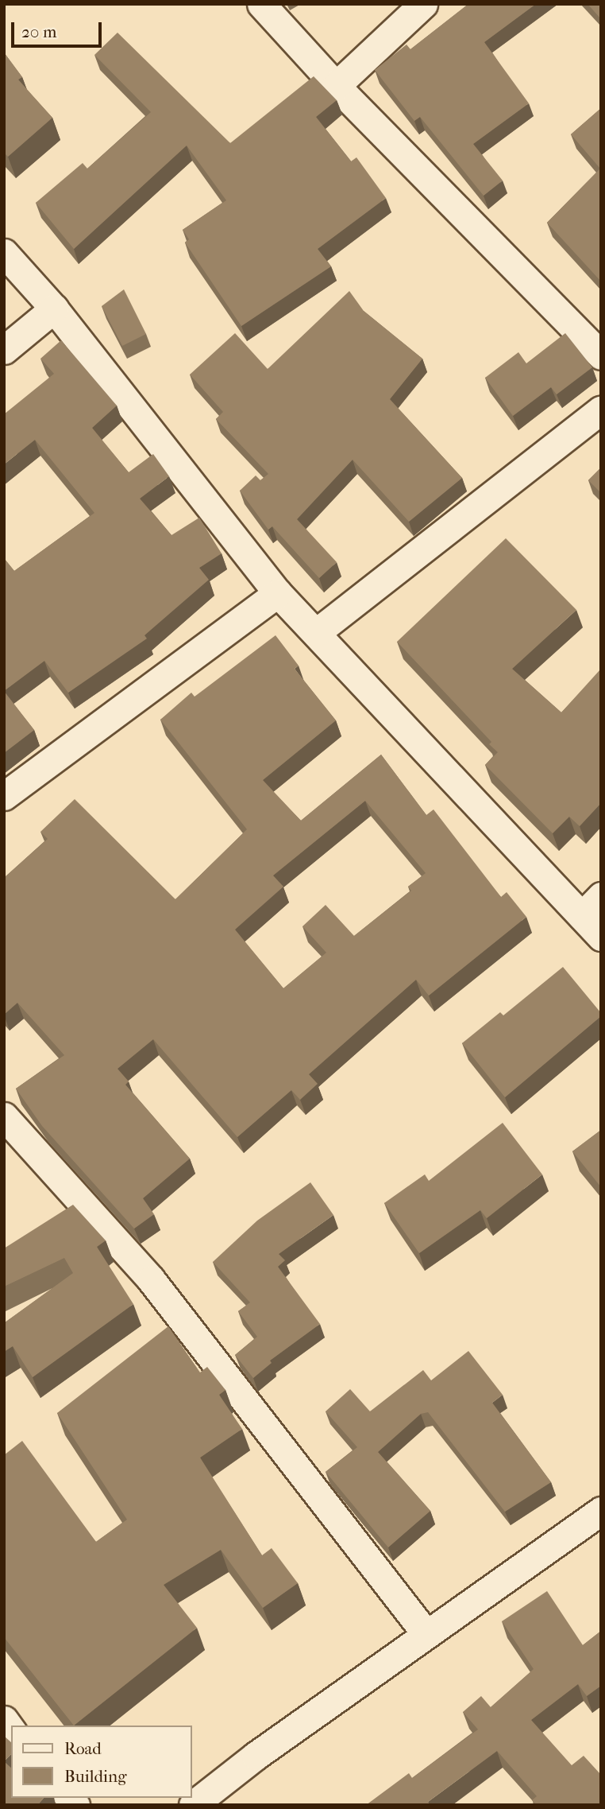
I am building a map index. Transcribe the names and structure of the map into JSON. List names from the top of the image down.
{
  "legend": ["Road", "Building"],
  "scale_bar": "20 m"
}
